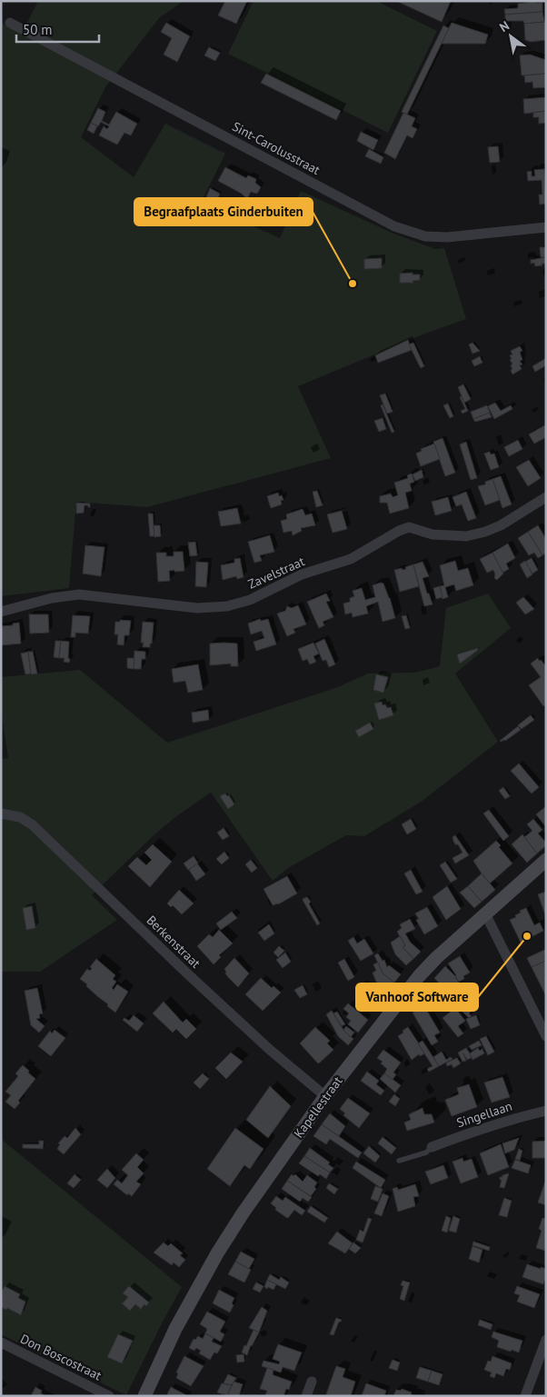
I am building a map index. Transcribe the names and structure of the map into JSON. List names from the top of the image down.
{
  "streets": {
    "street": [
      "Sint-Carolusstraat",
      "Zavelstraat",
      "Berkenstraat",
      "Kapellestraat",
      "Singellaan",
      "Don Boscostraat"
    ]
  },
  "crossings": [
    ["Berkenstraat", "Kapellestraat"]
  ],
  "places": ["Begraafplaats Ginderbuiten", "Vanhoof Software"],
  "scale_bar": "50 m",
  "north": "top left"
}
